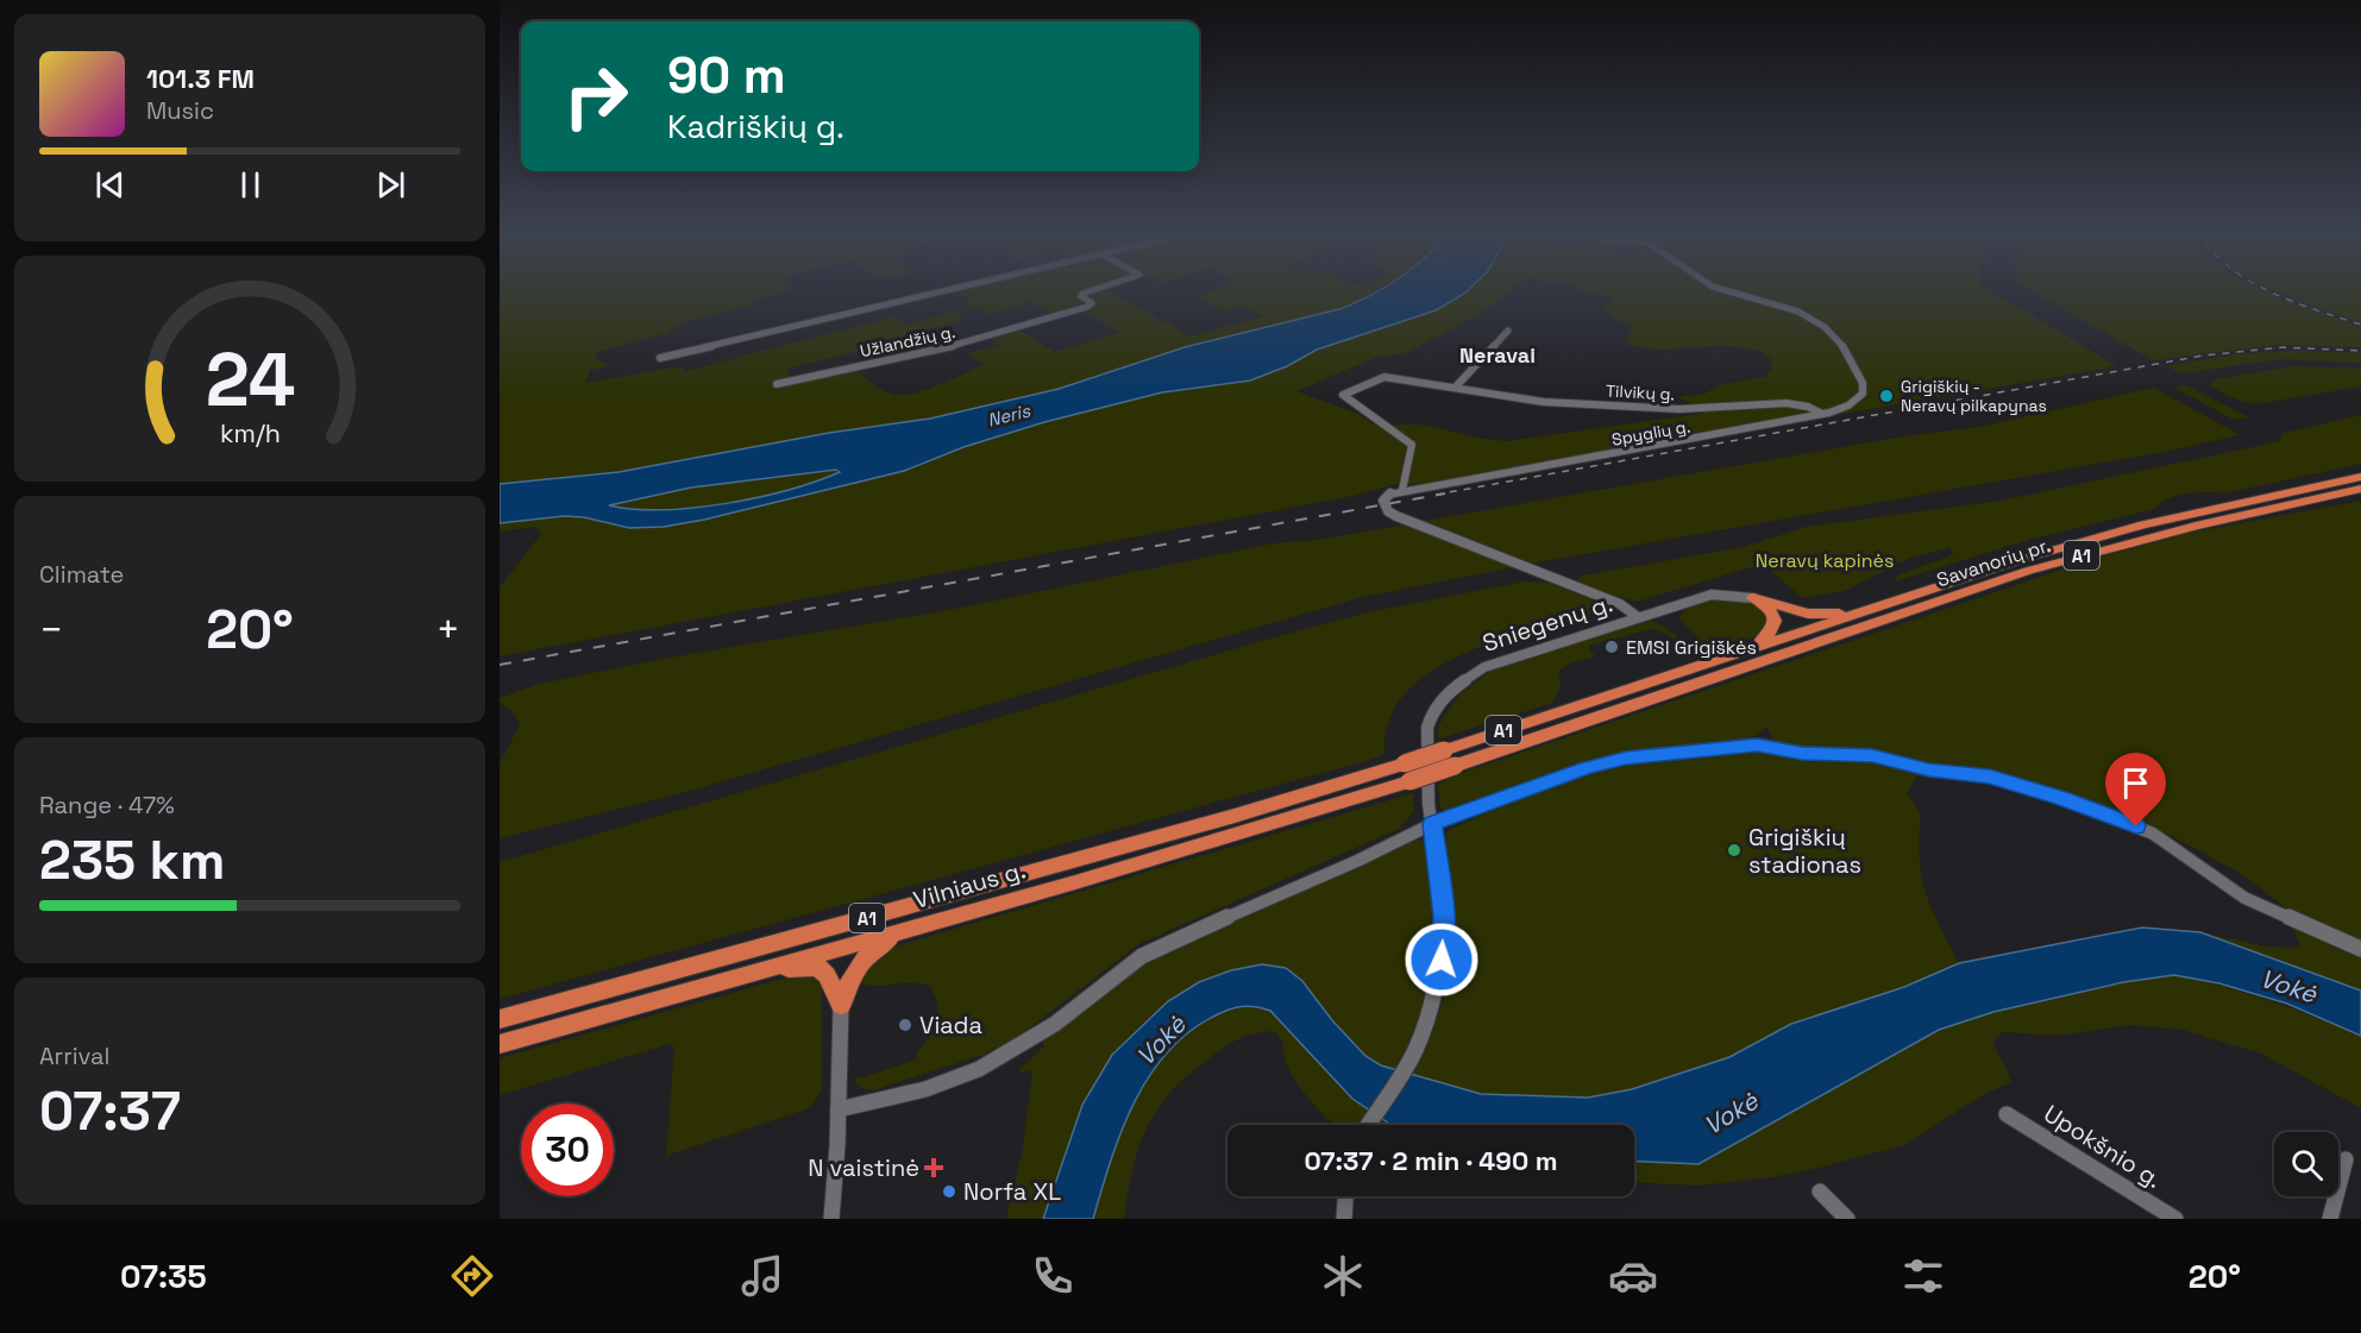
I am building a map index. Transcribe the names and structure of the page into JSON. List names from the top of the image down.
{
  "streets": {
    "highway": ["A1", "Savanorių pr.", "Vilniaus g."],
    "street": [
      "Užlandžių g.",
      "Tilvikų g.",
      "Spyglių g.",
      "Sniegenų g.",
      "Upokšnio g."
    ]
  },
  "crossings": [
    ["Tilvikų g.", "Spyglių g."],
    ["A1", "Savanorių pr."],
    ["A1", "Vilniaus g."],
    ["Savanorių pr.", "Vilniaus g."]
  ],
  "districts": ["Neravai"],
  "water": ["Neris", "Vokė"],
  "parks": ["Neravų kapinės"],
  "places": {
    "other": [
      "Grigiškių - Neravų pilkapynas",
      "EMSI Grigiškės",
      "Grigiškių stadionas",
      "Viada",
      "Norfa XL"
    ],
    "health": ["N vaistinė"]
  },
  "page": {
    "turn": ["90 m", "Kadriškių g."],
    "song": ["101.3 FM", "Music"],
    "tile": [
      "Climate",
      ["Range · 47%", "235 km"],
      ["Arrival", "07:37"]
    ],
    "heat": ["−", "20°", "+"],
    "limit": "30",
    "trip": "07:37 · 2 min · 490 m",
    "tabs": ["07:35", "20°"],
    "gauge": ["24", "km/h"]
  }
}
